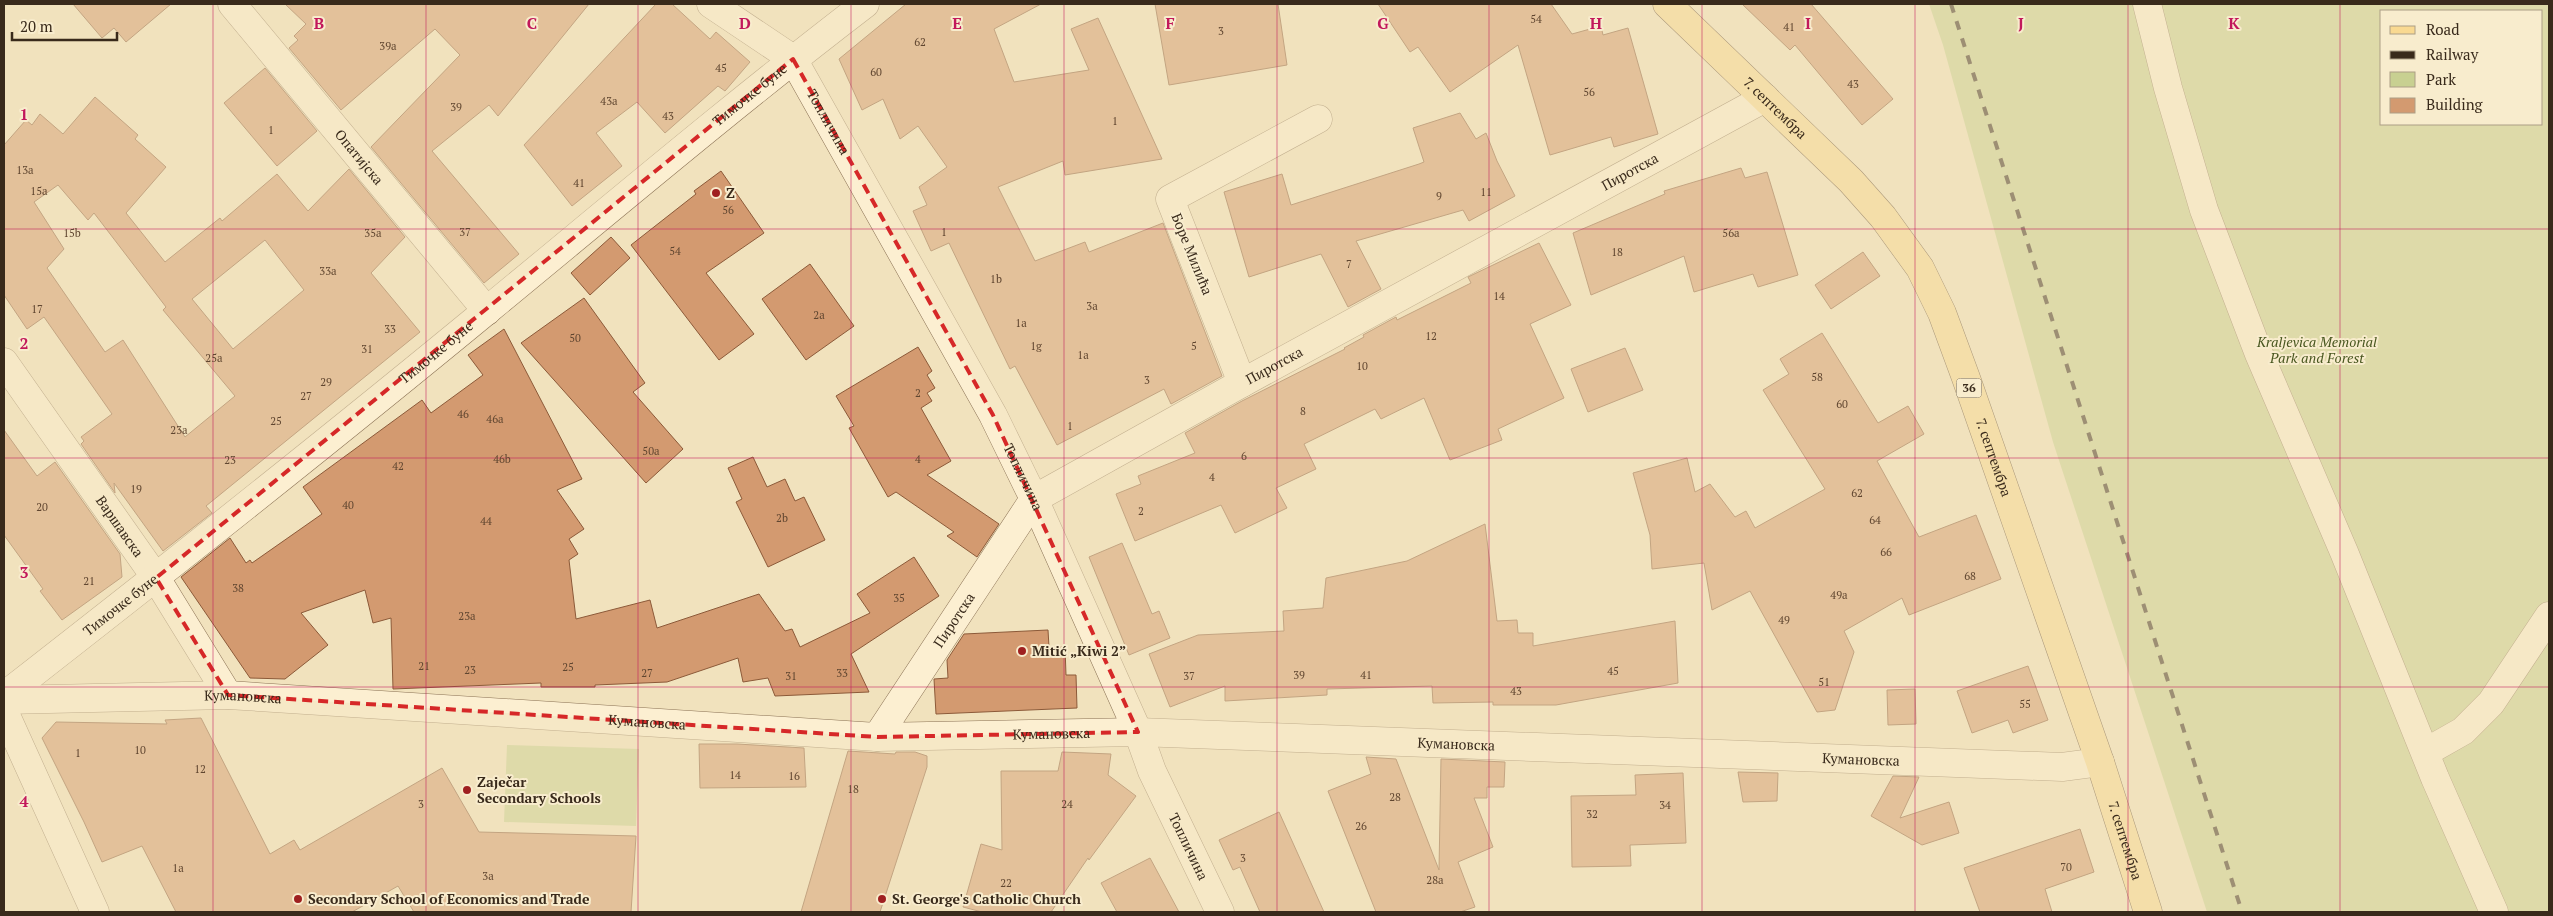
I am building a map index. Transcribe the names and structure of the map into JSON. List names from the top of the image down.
{
  "streets": {
    "main road": ["7. септембра", "36"],
    "street": [
      "Тимочке буне",
      "Топличина",
      "Опатијска",
      "Пиротска",
      "Боре Милића",
      "Варшавска",
      "Кумановска"
    ]
  },
  "crossings": [
    ["Тимочке буне", "Топличина"],
    ["Тимочке буне", "Опатијска"],
    ["Тимочке буне", "Варшавска"],
    ["Тимочке буне", "Кумановска"],
    ["7. септембра", "Пиротска"],
    ["7. септембра", "Кумановска"],
    ["Топличина", "Пиротска"],
    ["Топличина", "Кумановска"],
    ["Пиротска", "Боре Милића"],
    ["Пиротска", "Кумановска"],
    ["Варшавска", "Кумановска"]
  ],
  "parks": ["Kraljevica Memorial Park and Forest"],
  "places": [
    "Z",
    "Mitić „Kiwi 2”",
    "Zaječar Secondary Schools",
    "Secondary School of Economics and Trade",
    "St. George's Catholic Church"
  ],
  "house_numbers": [
    "54",
    "41",
    "3",
    "62",
    "39a",
    "45",
    "60",
    "43",
    "56",
    "43a",
    "39",
    "43",
    "1",
    "1",
    "13a",
    "41",
    "15a",
    "11",
    "9",
    "56",
    "37",
    "1",
    "15b",
    "35a",
    "56a",
    "54",
    "18",
    "7",
    "33a",
    "1b",
    "14",
    "3a",
    "17",
    "2a",
    "1a",
    "33",
    "12",
    "50",
    "1g",
    "5",
    "31",
    "1a",
    "25a",
    "10",
    "58",
    "3",
    "29",
    "2",
    "27",
    "60",
    "8",
    "46",
    "46a",
    "25",
    "1",
    "23a",
    "50a",
    "6",
    "46b",
    "4",
    "23",
    "42",
    "4",
    "19",
    "62",
    "40",
    "20",
    "2",
    "2b",
    "64",
    "44",
    "66",
    "68",
    "21",
    "38",
    "49a",
    "35",
    "23a",
    "49",
    "21",
    "25",
    "23",
    "45",
    "27",
    "33",
    "39",
    "41",
    "31",
    "37",
    "51",
    "43",
    "55",
    "10",
    "1",
    "12",
    "14",
    "16",
    "18",
    "28",
    "3",
    "24",
    "34",
    "32",
    "26",
    "3",
    "70",
    "1a",
    "3a",
    "28a",
    "22"
  ],
  "legend": [
    "Road",
    "Railway",
    "Park",
    "Building"
  ],
  "scale_bar": "20 m",
  "grid": {
    "columns": [
      "B",
      "C",
      "D",
      "E",
      "F",
      "G",
      "H",
      "I",
      "J",
      "K"
    ],
    "rows": [
      "1",
      "2",
      "3",
      "4"
    ]
  }
}
